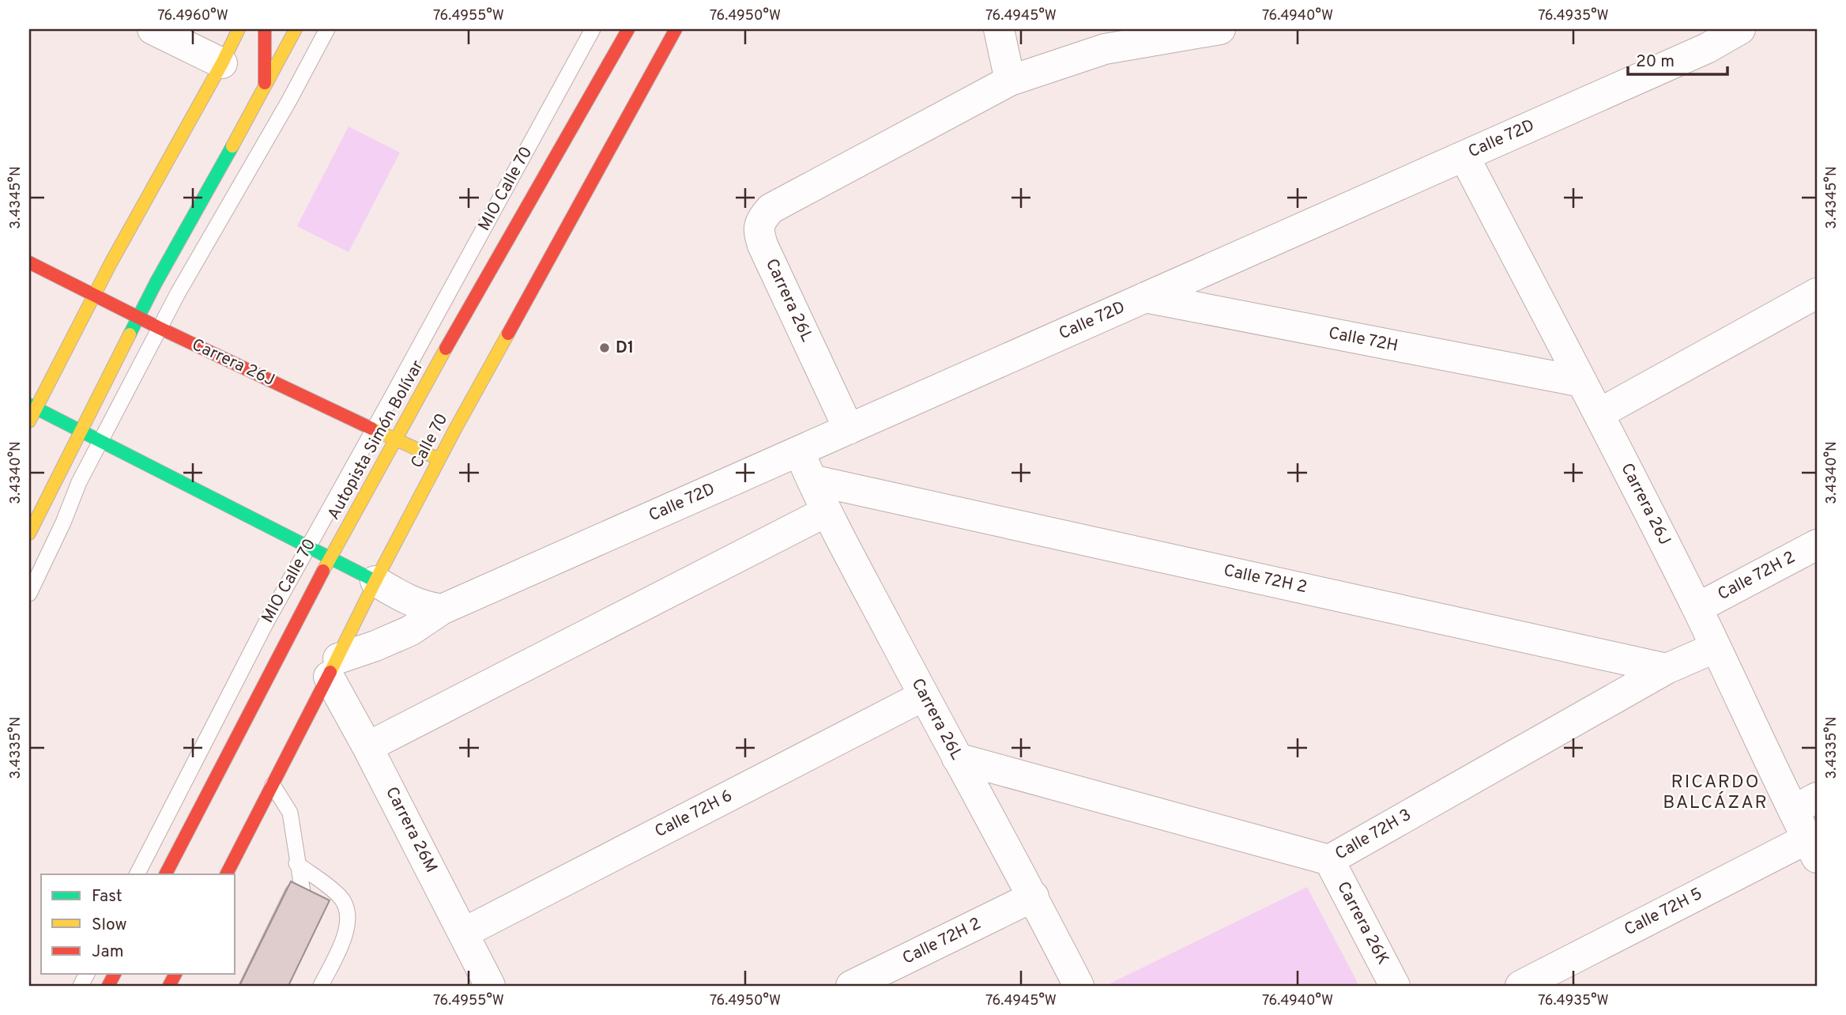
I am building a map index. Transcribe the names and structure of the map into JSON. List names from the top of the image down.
{
  "streets": {
    "main road": ["Carrera 26J", "Autopista Simón Bolívar", "Calle 70"],
    "street": [
      "Calle 72D",
      "Carrera 26L",
      "Calle 72H",
      "Calle 72H 2",
      "Calle 72H 6",
      "Carrera 26M",
      "Calle 72H 3",
      "Calle 72H 5",
      "Carrera 26K"
    ],
    "lane": ["MIO Calle 70"]
  },
  "crossings": [
    ["Calle 72D", "Carrera 26L"],
    ["Calle 72D", "Calle 72H"],
    ["Calle 72D", "Carrera 26J"],
    ["Calle 72D", "Calle 70"],
    ["Calle 72D", "Carrera 26M"],
    ["MIO Calle 70", "Carrera 26J"],
    ["Carrera 26L", "Calle 72H 2"],
    ["Carrera 26L", "Calle 72H 6"],
    ["Carrera 26L", "Calle 72H 3"],
    ["Calle 72H", "Carrera 26J"],
    ["Carrera 26J", "Autopista Simón Bolívar"],
    ["Carrera 26J", "Calle 70"],
    ["Carrera 26J", "Calle 72H 2"],
    ["Carrera 26J", "Calle 72H 5"],
    ["Calle 70", "Carrera 26M"],
    ["Calle 72H 2", "Calle 72H 3"],
    ["Calle 72H 6", "Carrera 26M"],
    ["Calle 72H 3", "Carrera 26K"]
  ],
  "districts": ["RICARDO BALCÁZAR"],
  "places": ["D1"],
  "legend": ["Fast", "Slow", "Jam"],
  "scale_bar": "20 m",
  "coordinates": [
    "76.4960°W",
    "76.4955°W",
    "76.4950°W",
    "76.4945°W",
    "76.4940°W",
    "76.4935°W",
    "3.4345°N",
    "3.4340°N",
    "3.4335°N"
  ]
}
